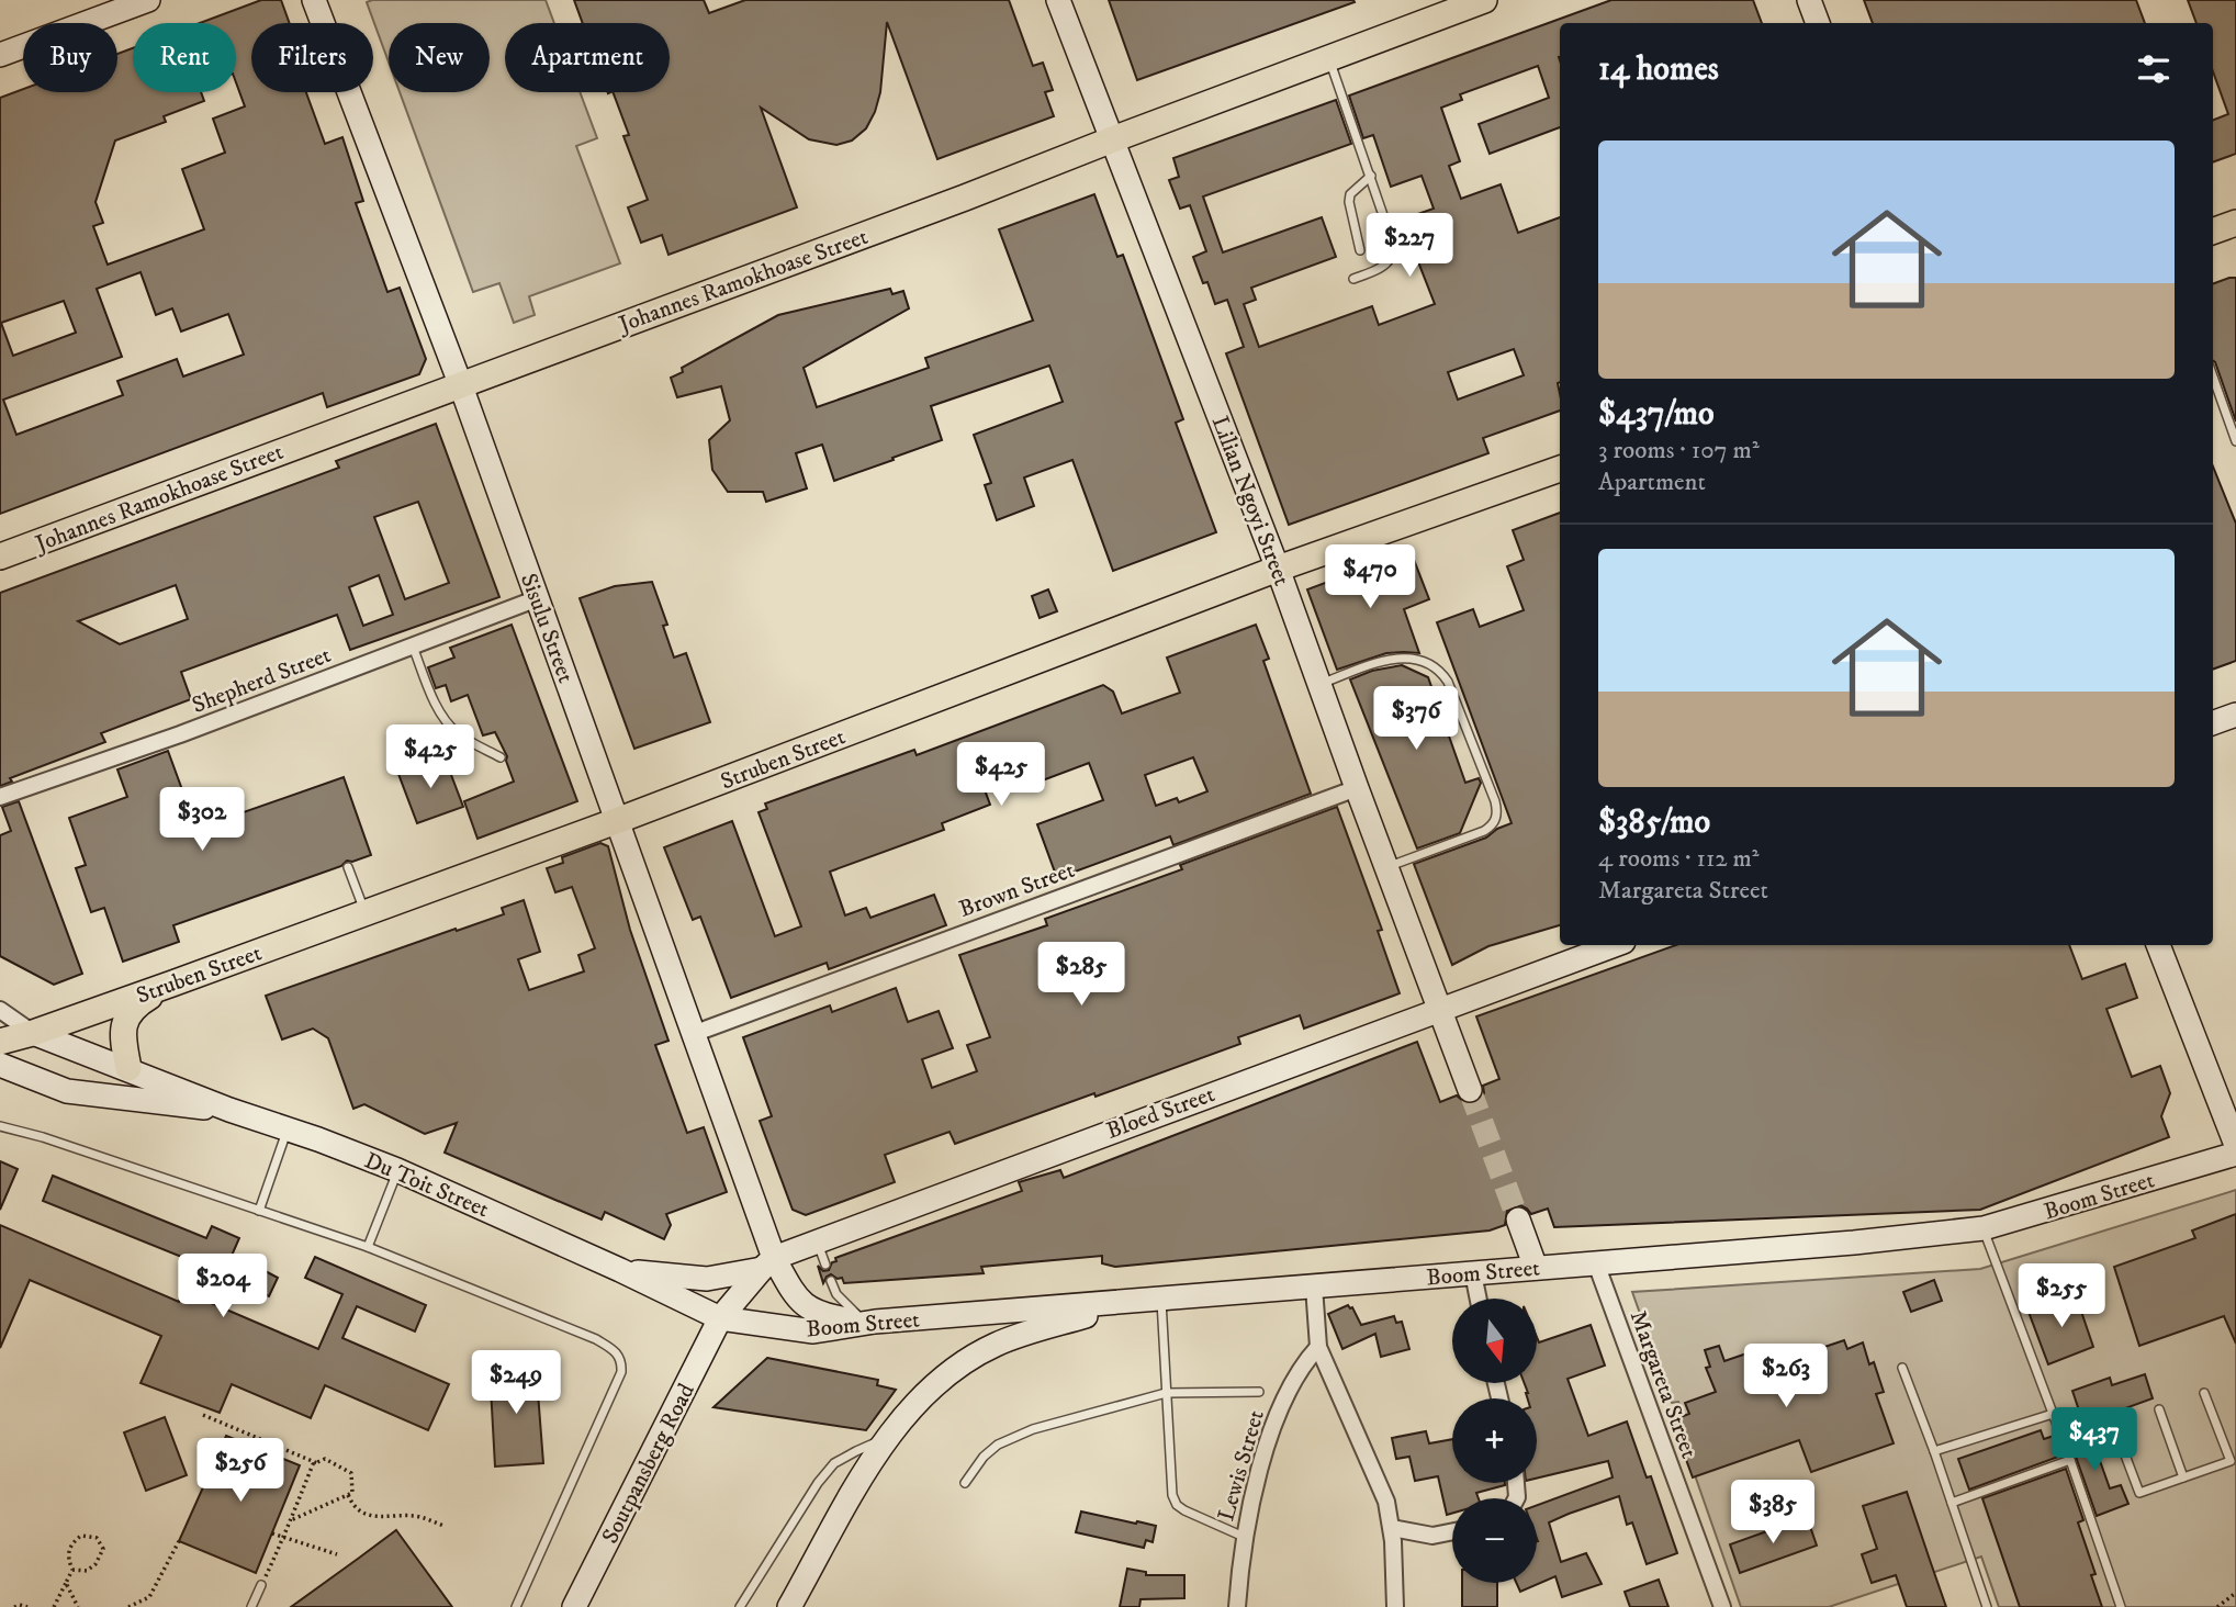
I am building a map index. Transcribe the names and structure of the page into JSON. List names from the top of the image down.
{
  "streets": {
    "main road": ["Johannes Ramokhoase Street", "Struben Street"],
    "street": [
      "Lilian Ngoyi Street",
      "Sisulu Street",
      "Shepherd Street",
      "Brown Street",
      "Bloed Street",
      "Du Toit Street",
      "Boom Street",
      "Margareta Street",
      "Soutpansberg Road",
      "Lewis Street"
    ]
  },
  "crossings": [
    ["Johannes Ramokhoase Street", "Lilian Ngoyi Street"],
    ["Johannes Ramokhoase Street", "Sisulu Street"],
    ["Lilian Ngoyi Street", "Struben Street"],
    ["Lilian Ngoyi Street", "Brown Street"],
    ["Lilian Ngoyi Street", "Bloed Street"],
    ["Sisulu Street", "Shepherd Street"],
    ["Sisulu Street", "Struben Street"],
    ["Sisulu Street", "Brown Street"],
    ["Sisulu Street", "Bloed Street"],
    ["Sisulu Street", "Du Toit Street"],
    ["Sisulu Street", "Boom Street"],
    ["Struben Street", "Du Toit Street"],
    ["Bloed Street", "Du Toit Street"],
    ["Bloed Street", "Boom Street"],
    ["Bloed Street", "Soutpansberg Road"],
    ["Du Toit Street", "Boom Street"],
    ["Du Toit Street", "Soutpansberg Road"],
    ["Boom Street", "Margareta Street"],
    ["Boom Street", "Soutpansberg Road"]
  ],
  "north": "bottom",
  "page": {
    "chip": [
      "Buy",
      "Rent",
      "Filters",
      "New",
      "Apartment"
    ],
    "heading": "14 homes",
    "list": [
      {
        "name": "$437/mo",
        "note": "3 rooms · 107 m² · Apartment"
      },
      {
        "name": "$385/mo",
        "note": "4 rooms · 112 m² · Margareta Street"
      }
    ],
    "price": [
      "$227",
      "$470",
      "$376",
      "$425",
      "$425",
      "$302",
      "$285",
      "$204",
      "$255",
      "$263",
      "$249",
      "$437",
      "$256",
      "$385"
    ],
    "map_buttons": ["+", "−"]
  }
}
